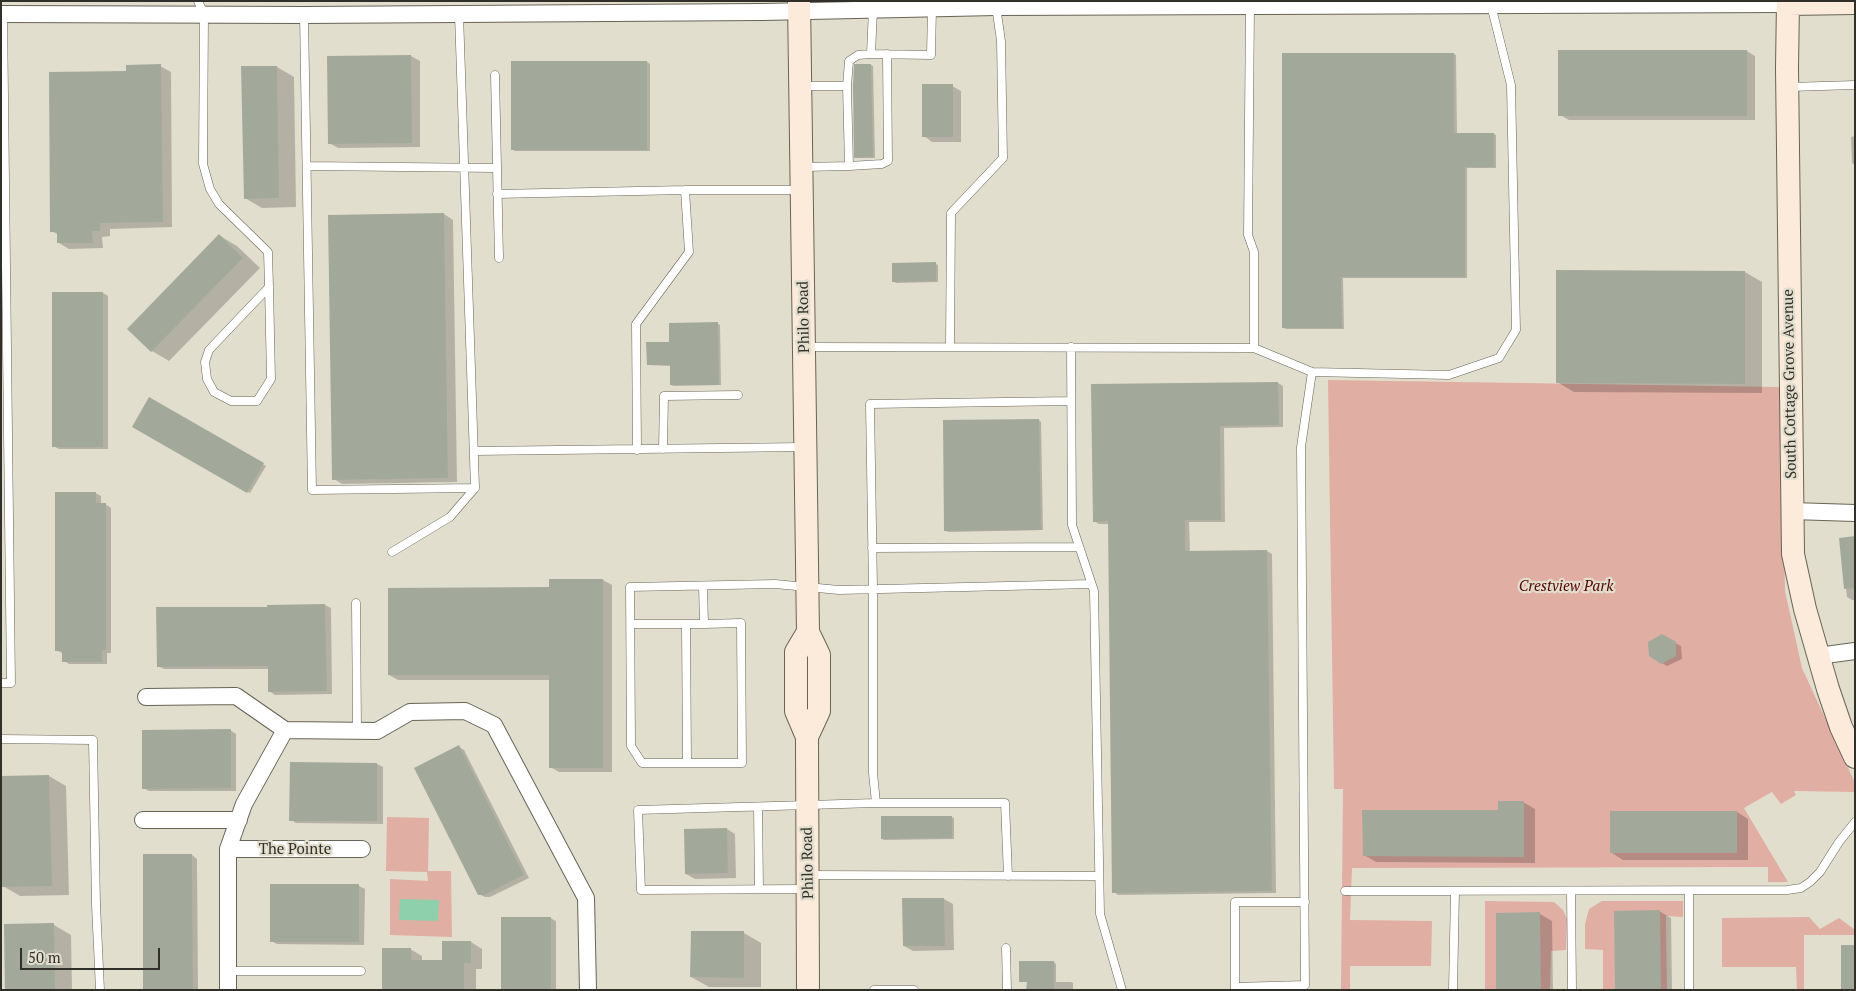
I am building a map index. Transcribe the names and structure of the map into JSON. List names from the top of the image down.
{
  "streets": {
    "main road": ["Philo Road", "South Cottage Grove Avenue"],
    "street": ["The Pointe"]
  },
  "parks": ["Crestview Park"],
  "scale_bar": "50 m"
}
